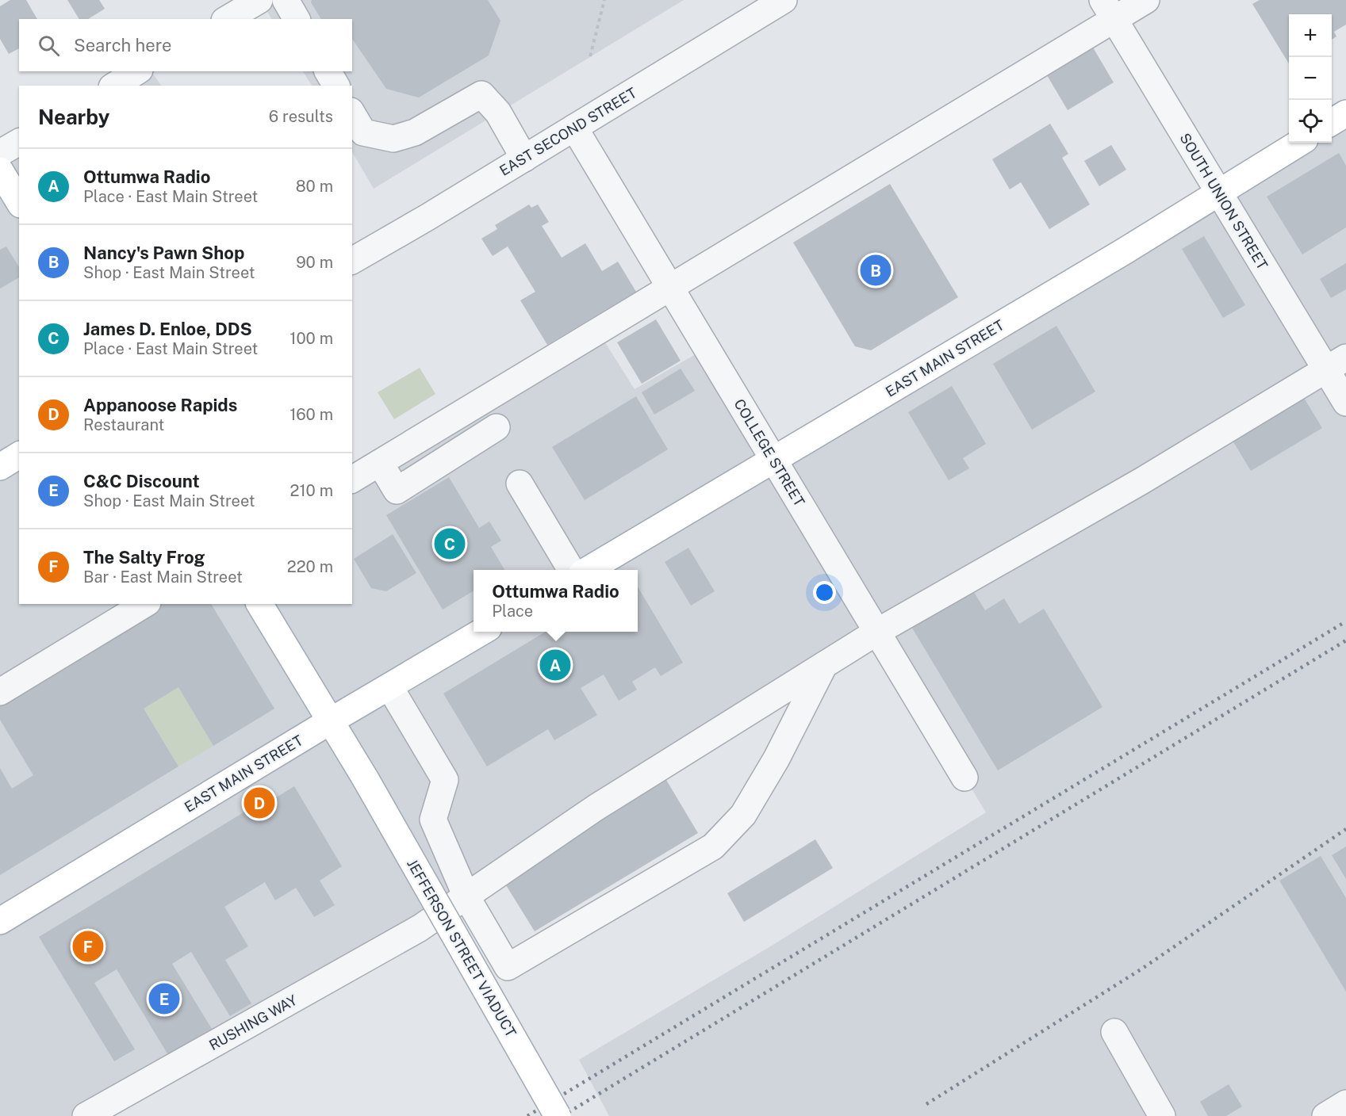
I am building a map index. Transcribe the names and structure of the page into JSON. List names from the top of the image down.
{
  "streets": {
    "main road": ["EAST MAIN STREET", "JEFFERSON STREET VIADUCT"],
    "street": [
      "EAST SECOND STREET",
      "SOUTH UNION STREET",
      "COLLEGE STREET",
      "RUSHING WAY"
    ]
  },
  "crossings": [
    ["EAST SECOND STREET", "COLLEGE STREET"],
    ["SOUTH UNION STREET", "EAST MAIN STREET"],
    ["SOUTH UNION STREET", "RUSHING WAY"],
    ["EAST MAIN STREET", "COLLEGE STREET"],
    ["EAST MAIN STREET", "JEFFERSON STREET VIADUCT"],
    ["COLLEGE STREET", "RUSHING WAY"]
  ],
  "page": {
    "map_buttons": ["+", "−"],
    "search": "Search here",
    "heading": ["Nearby", "6 results"],
    "list": [
      {
        "mark": "A",
        "name": "Ottumwa Radio",
        "note": "Place · East Main Street",
        "value": "80 m"
      },
      {
        "mark": "B",
        "name": "Nancy's Pawn Shop",
        "note": "Shop · East Main Street",
        "value": "90 m"
      },
      {
        "mark": "C",
        "name": "James D. Enloe, DDS",
        "note": "Place · East Main Street",
        "value": "100 m"
      },
      {
        "mark": "D",
        "name": "Appanoose Rapids",
        "note": "Restaurant",
        "value": "160 m"
      },
      {
        "mark": "E",
        "name": "C&C Discount",
        "note": "Shop · East Main Street",
        "value": "210 m"
      },
      {
        "mark": "F",
        "name": "The Salty Frog",
        "note": "Bar · East Main Street",
        "value": "220 m"
      }
    ],
    "pins": [
      "B",
      "C",
      "A",
      "D",
      "F",
      "E"
    ],
    "popup": ["Ottumwa Radio", "Place"]
  }
}
